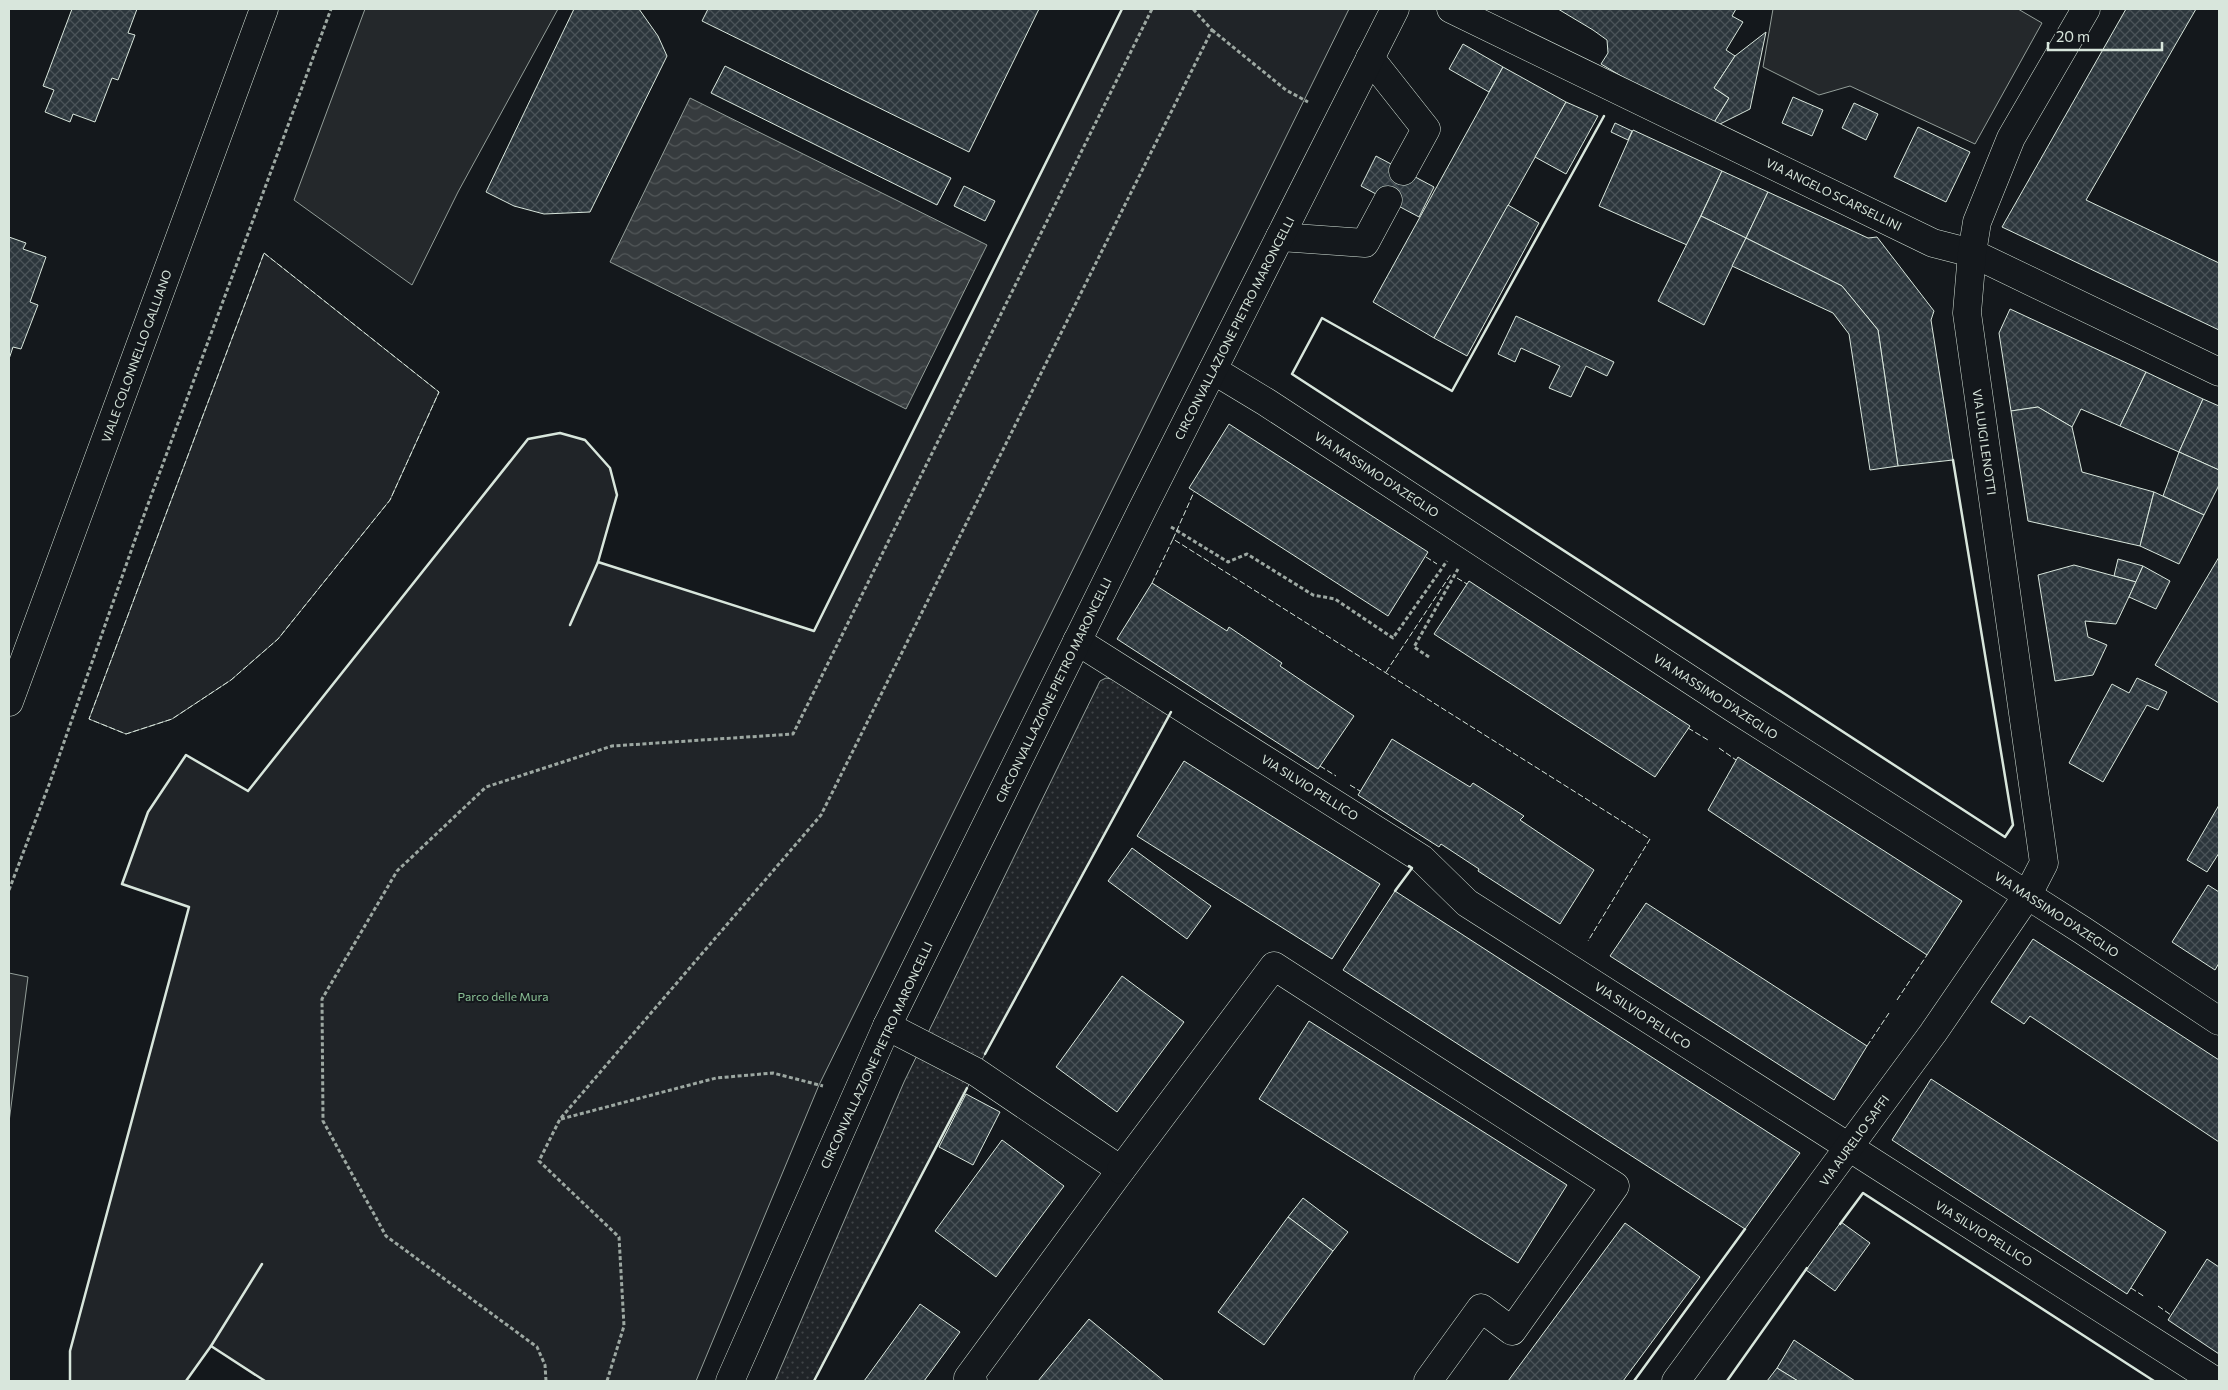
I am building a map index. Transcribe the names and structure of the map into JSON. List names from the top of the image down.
{
  "streets": {
    "street": [
      "VIA ANGELO SCARSELLINI",
      "CIRCONVALLAZIONE PIETRO MARONCELLI",
      "VIALE COLONNELLO GALLIANO",
      "VIA LUIGI LENOTTI",
      "VIA MASSIMO D'AZEGLIO",
      "VIA SILVIO PELLICO",
      "VIA AURELIO SAFFI"
    ]
  },
  "crossings": [
    ["VIA ANGELO SCARSELLINI", "VIA LUIGI LENOTTI"],
    ["CIRCONVALLAZIONE PIETRO MARONCELLI", "VIA MASSIMO D'AZEGLIO"],
    ["CIRCONVALLAZIONE PIETRO MARONCELLI", "VIA SILVIO PELLICO"],
    ["VIA LUIGI LENOTTI", "VIA MASSIMO D'AZEGLIO"],
    ["VIA LUIGI LENOTTI", "VIA AURELIO SAFFI"],
    ["VIA MASSIMO D'AZEGLIO", "VIA AURELIO SAFFI"],
    ["VIA SILVIO PELLICO", "VIA AURELIO SAFFI"]
  ],
  "parks": ["Parco delle Mura"],
  "scale_bar": "20 m"
}
